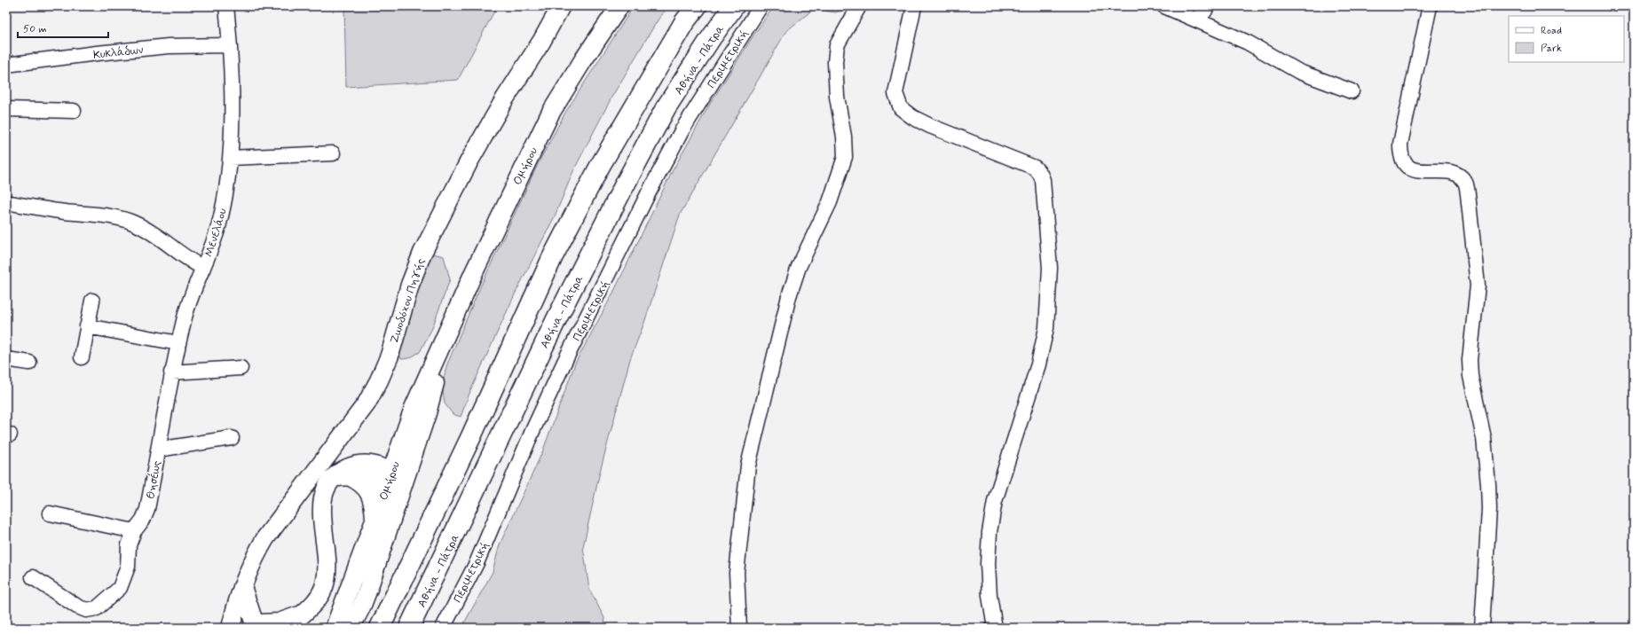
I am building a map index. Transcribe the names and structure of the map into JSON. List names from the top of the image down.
{
  "streets": {
    "highway": ["Αθήνα - Πάτρα"],
    "main road": ["Ομήρου", "Ζωοδόχου Πηγής"],
    "street": [
      "Κυκλάδων",
      "Περιμετρική",
      "Μενελάου",
      "Θησέως"
    ]
  },
  "crossings": [
    ["Κυκλάδων", "Μενελάου"],
    ["Μενελάου", "Θησέως"]
  ],
  "legend": ["Road", "Park"],
  "scale_bar": "50 m"
}
